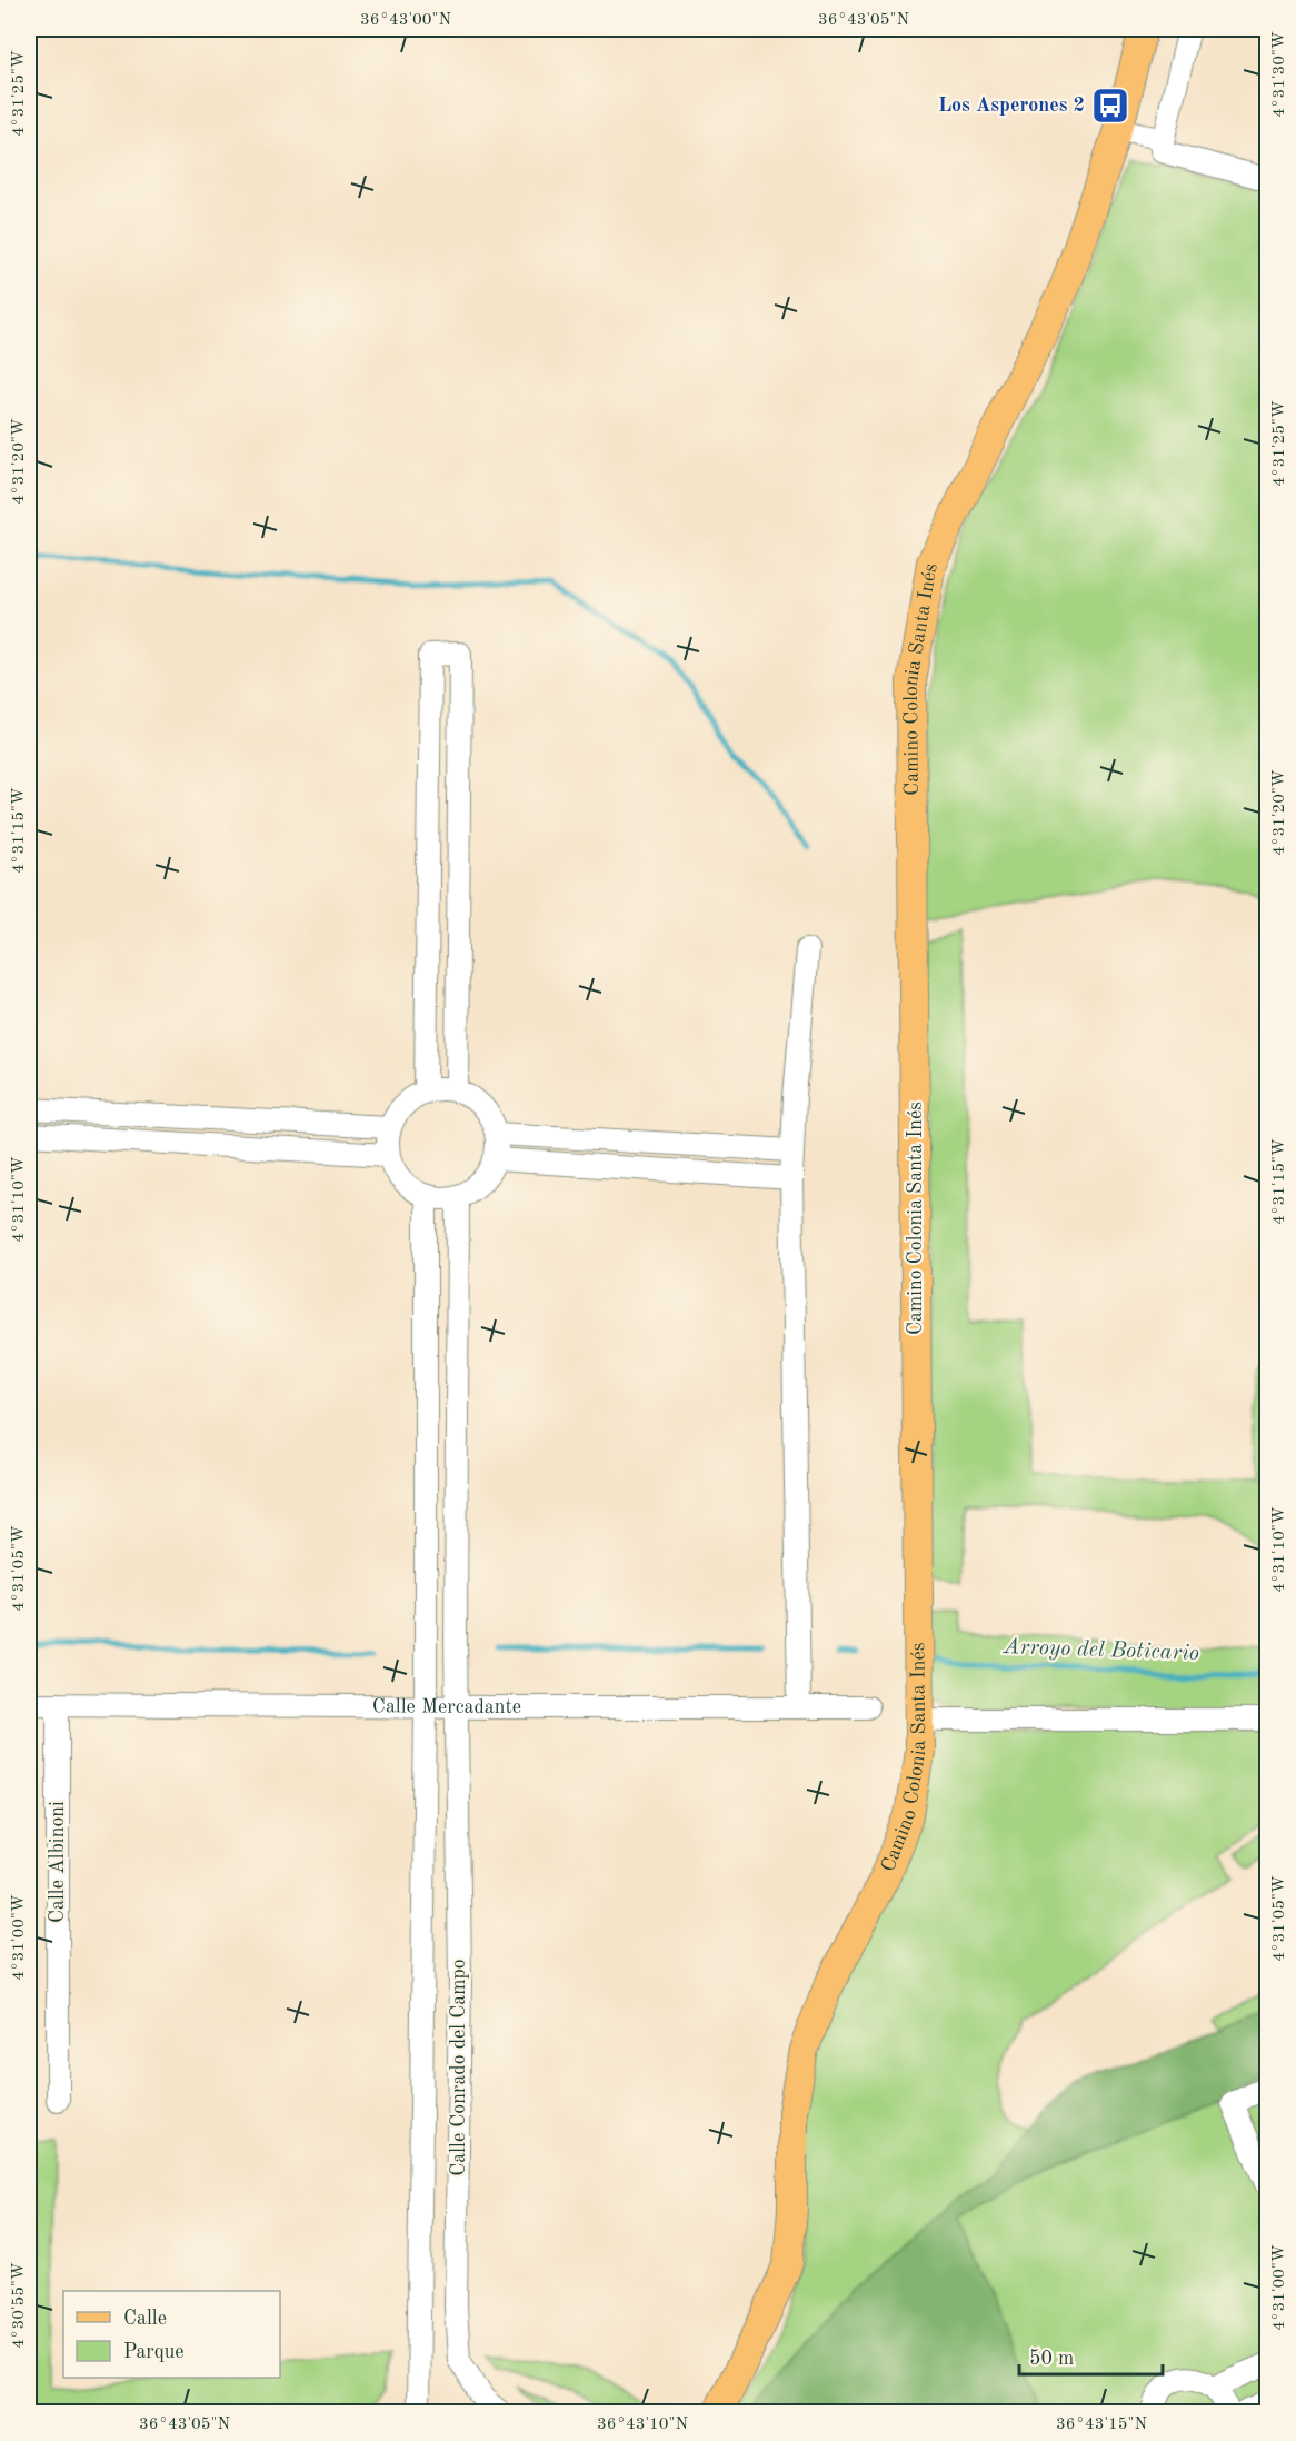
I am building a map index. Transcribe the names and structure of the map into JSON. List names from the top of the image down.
{
  "streets": {
    "main road": ["Camino Colonia Santa Inés"],
    "street": ["Calle Mercadante", "Calle Albinoni", "Calle Conrado del Campo"]
  },
  "crossings": [
    ["Calle Mercadante", "Calle Albinoni"],
    ["Calle Mercadante", "Calle Conrado del Campo"]
  ],
  "water": ["Arroyo del Boticario"],
  "places": {
    "bus stop": ["Los Asperones 2"]
  },
  "legend": ["Calle", "Parque"],
  "scale_bar": "50 m",
  "coordinates": [
    "36°43'00\"N",
    "36°43'05\"N",
    "4°31'30\"W",
    "4°31'25\"W",
    "4°31'20\"W",
    "4°31'15\"W",
    "4°31'10\"W",
    "4°31'05\"W",
    "4°31'00\"W",
    "4°30'55\"W",
    "36°43'10\"N",
    "36°43'15\"N"
  ]
}
